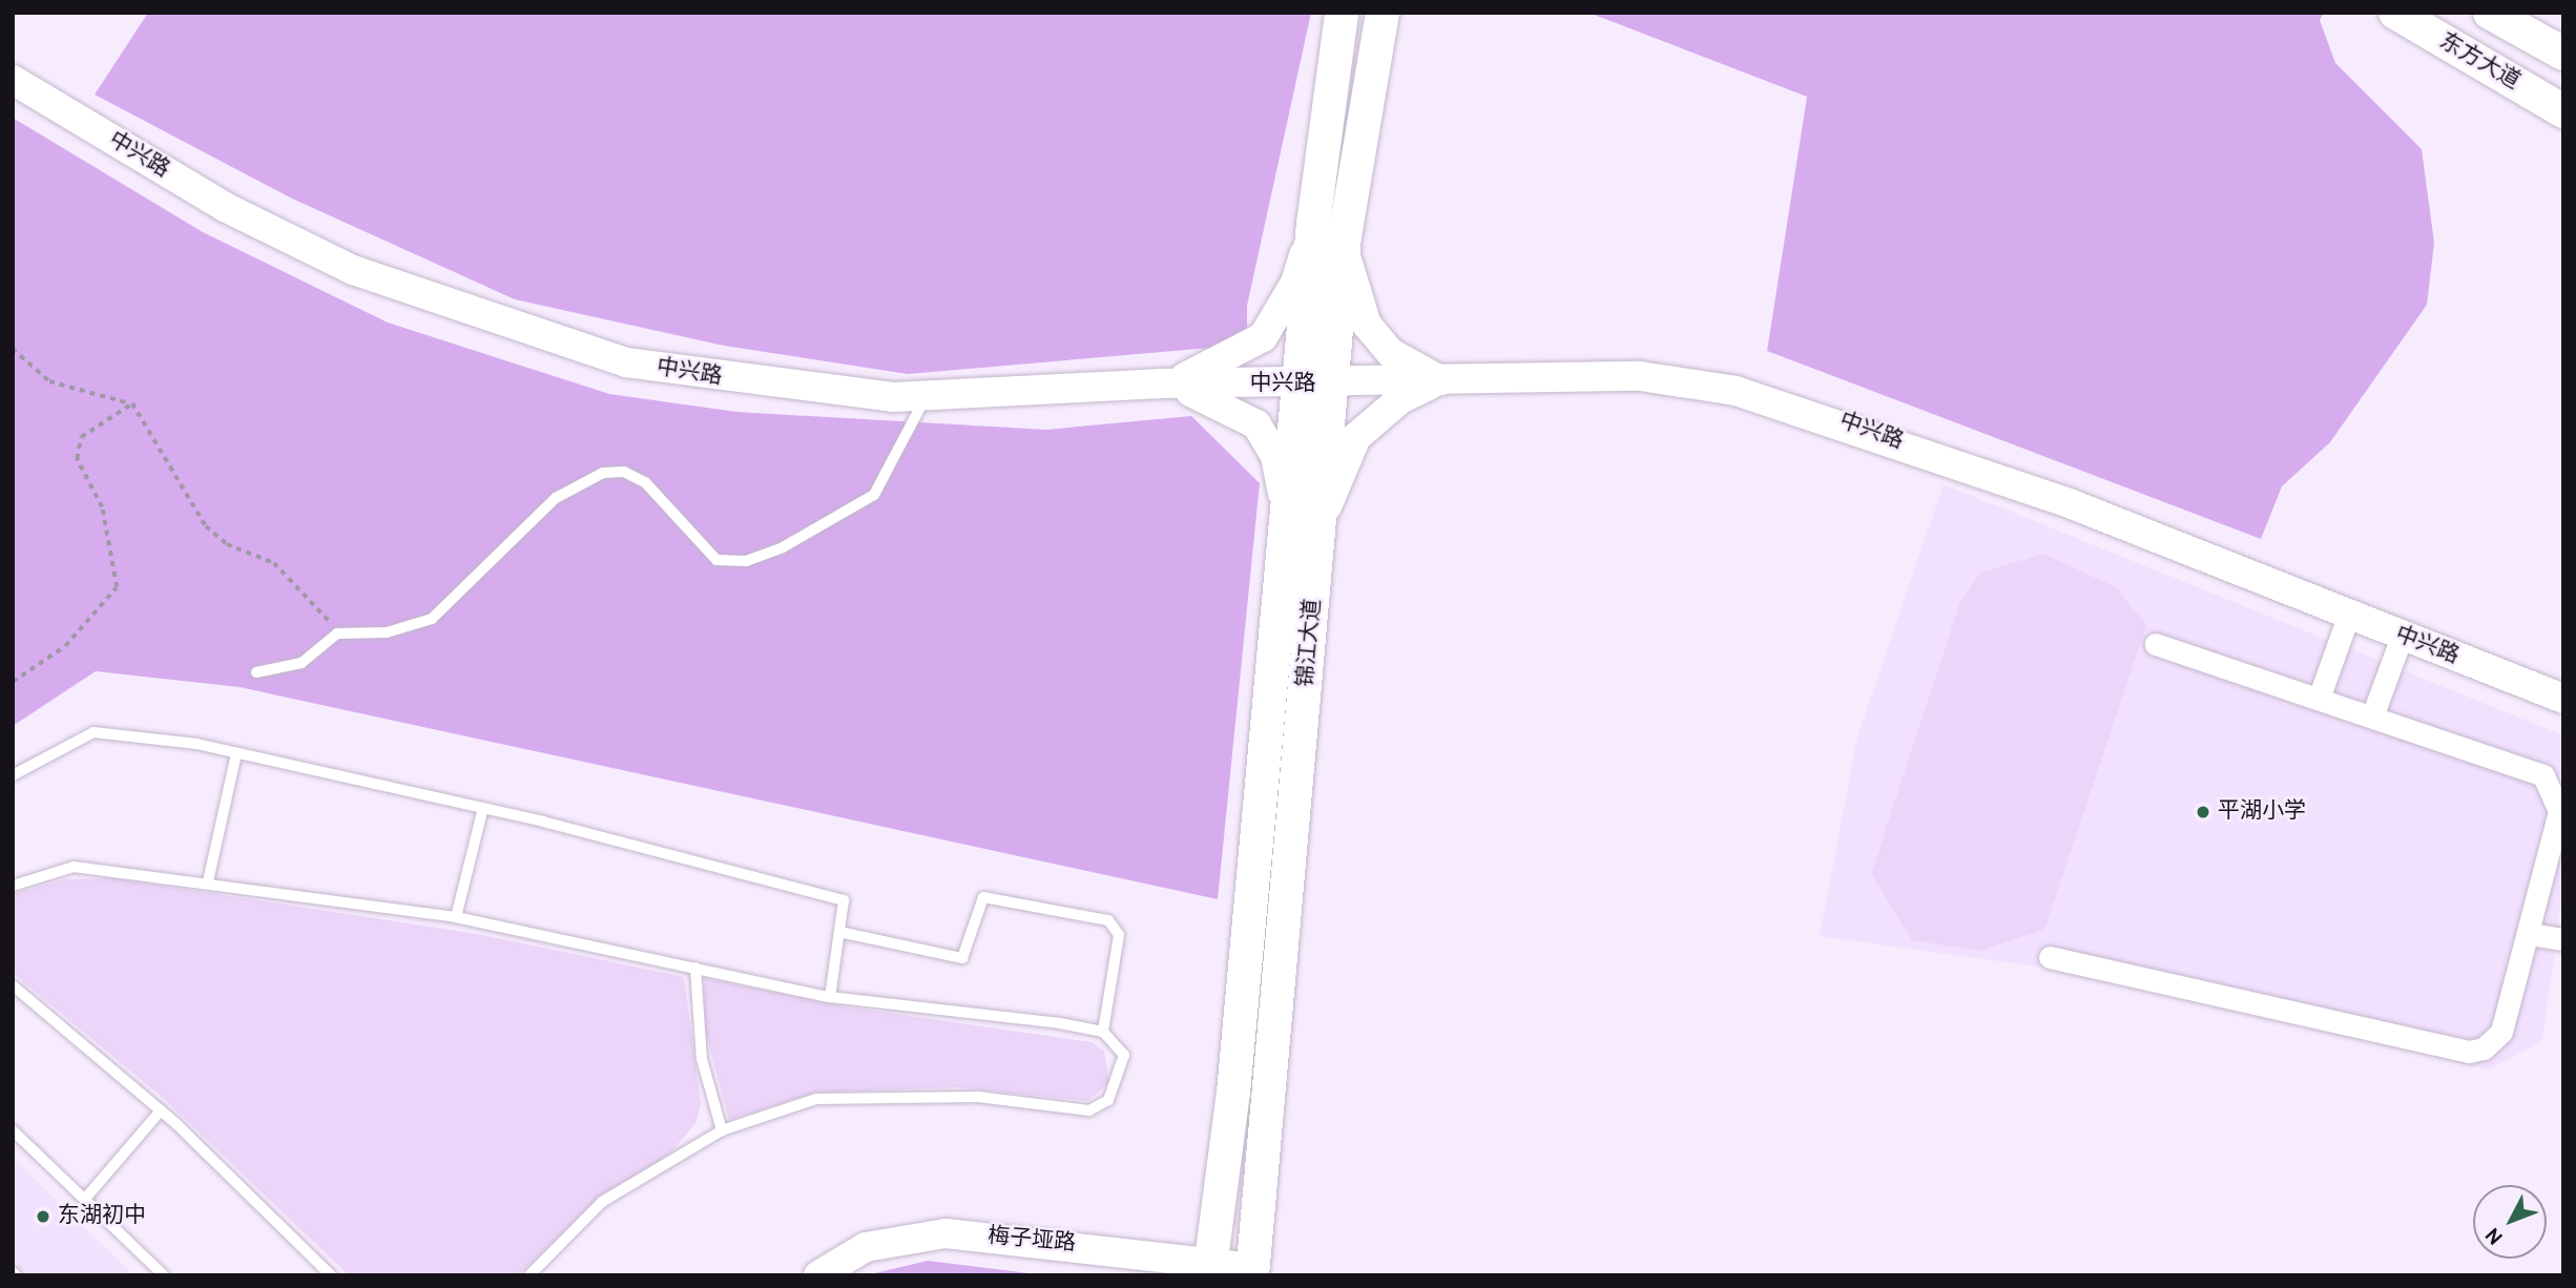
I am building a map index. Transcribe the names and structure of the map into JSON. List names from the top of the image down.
{
  "streets": {
    "main road": [
      "东方大道",
      "中兴路",
      "锦江大道",
      "梅子垭路"
    ]
  },
  "crossings": [
    ["中兴路", "锦江大道"],
    ["锦江大道", "梅子垭路"]
  ],
  "places": ["平湖小学", "东湖初中"],
  "north": "bottom left"
}
